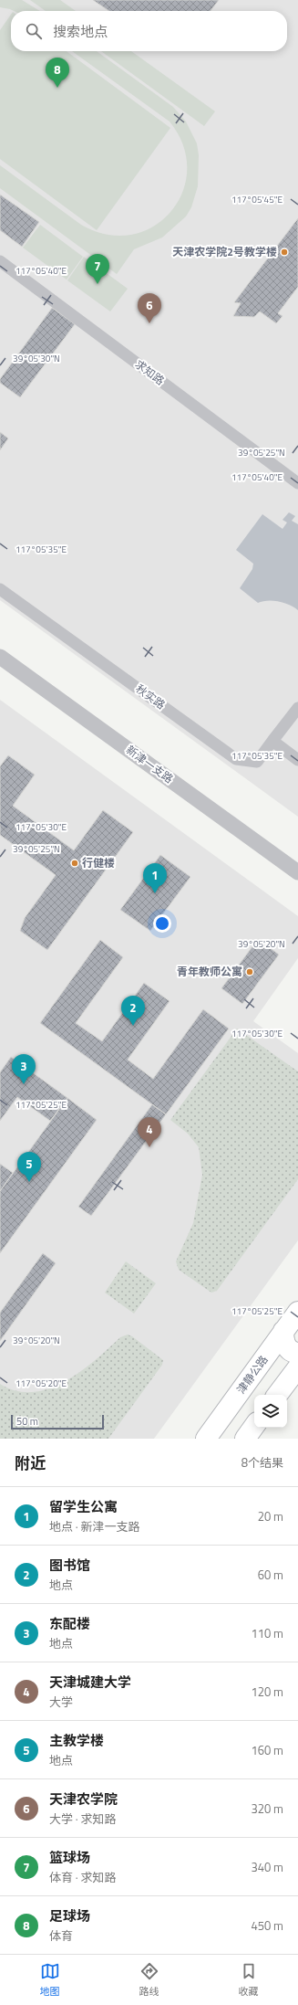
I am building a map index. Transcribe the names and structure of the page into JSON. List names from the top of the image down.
{
  "streets": {
    "highway": ["津静公路"],
    "street": ["求知路", "秋实路", "新津一支路"]
  },
  "places": ["天津农学院2号教学楼", "行健楼", "青年教师公寓"],
  "scale_bar": "50 m",
  "page": {
    "search": "搜索地点",
    "pins": [
      "8",
      "7",
      "6",
      "1",
      "2",
      "3",
      "4",
      "5"
    ],
    "scale": "50 m",
    "heading": ["附近", "8个结果"],
    "list": [
      {
        "mark": "1",
        "name": "留学生公寓",
        "note": "地点 · 新津一支路",
        "value": "20 m"
      },
      {
        "mark": "2",
        "name": "图书馆",
        "note": "地点",
        "value": "60 m"
      },
      {
        "mark": "3",
        "name": "东配楼",
        "note": "地点",
        "value": "110 m"
      },
      {
        "mark": "4",
        "name": "天津城建大学",
        "note": "大学",
        "value": "120 m"
      },
      {
        "mark": "5",
        "name": "主教学楼",
        "note": "地点",
        "value": "160 m"
      },
      {
        "mark": "6",
        "name": "天津农学院",
        "note": "大学 · 求知路",
        "value": "320 m"
      },
      {
        "mark": "7",
        "name": "篮球场",
        "note": "体育 · 求知路",
        "value": "340 m"
      },
      {
        "mark": "8",
        "name": "足球场",
        "note": "体育",
        "value": "450 m"
      }
    ],
    "nav": ["地图", "路线", "收藏"]
  },
  "coordinates": [
    "117°05'45\"E",
    "117°05'40\"E",
    "39°05'30\"N",
    "39°05'25\"N",
    "117°05'35\"E",
    "117°05'30\"E",
    "39°05'20\"N",
    "117°05'25\"E",
    "117°05'20\"E"
  ]
}
